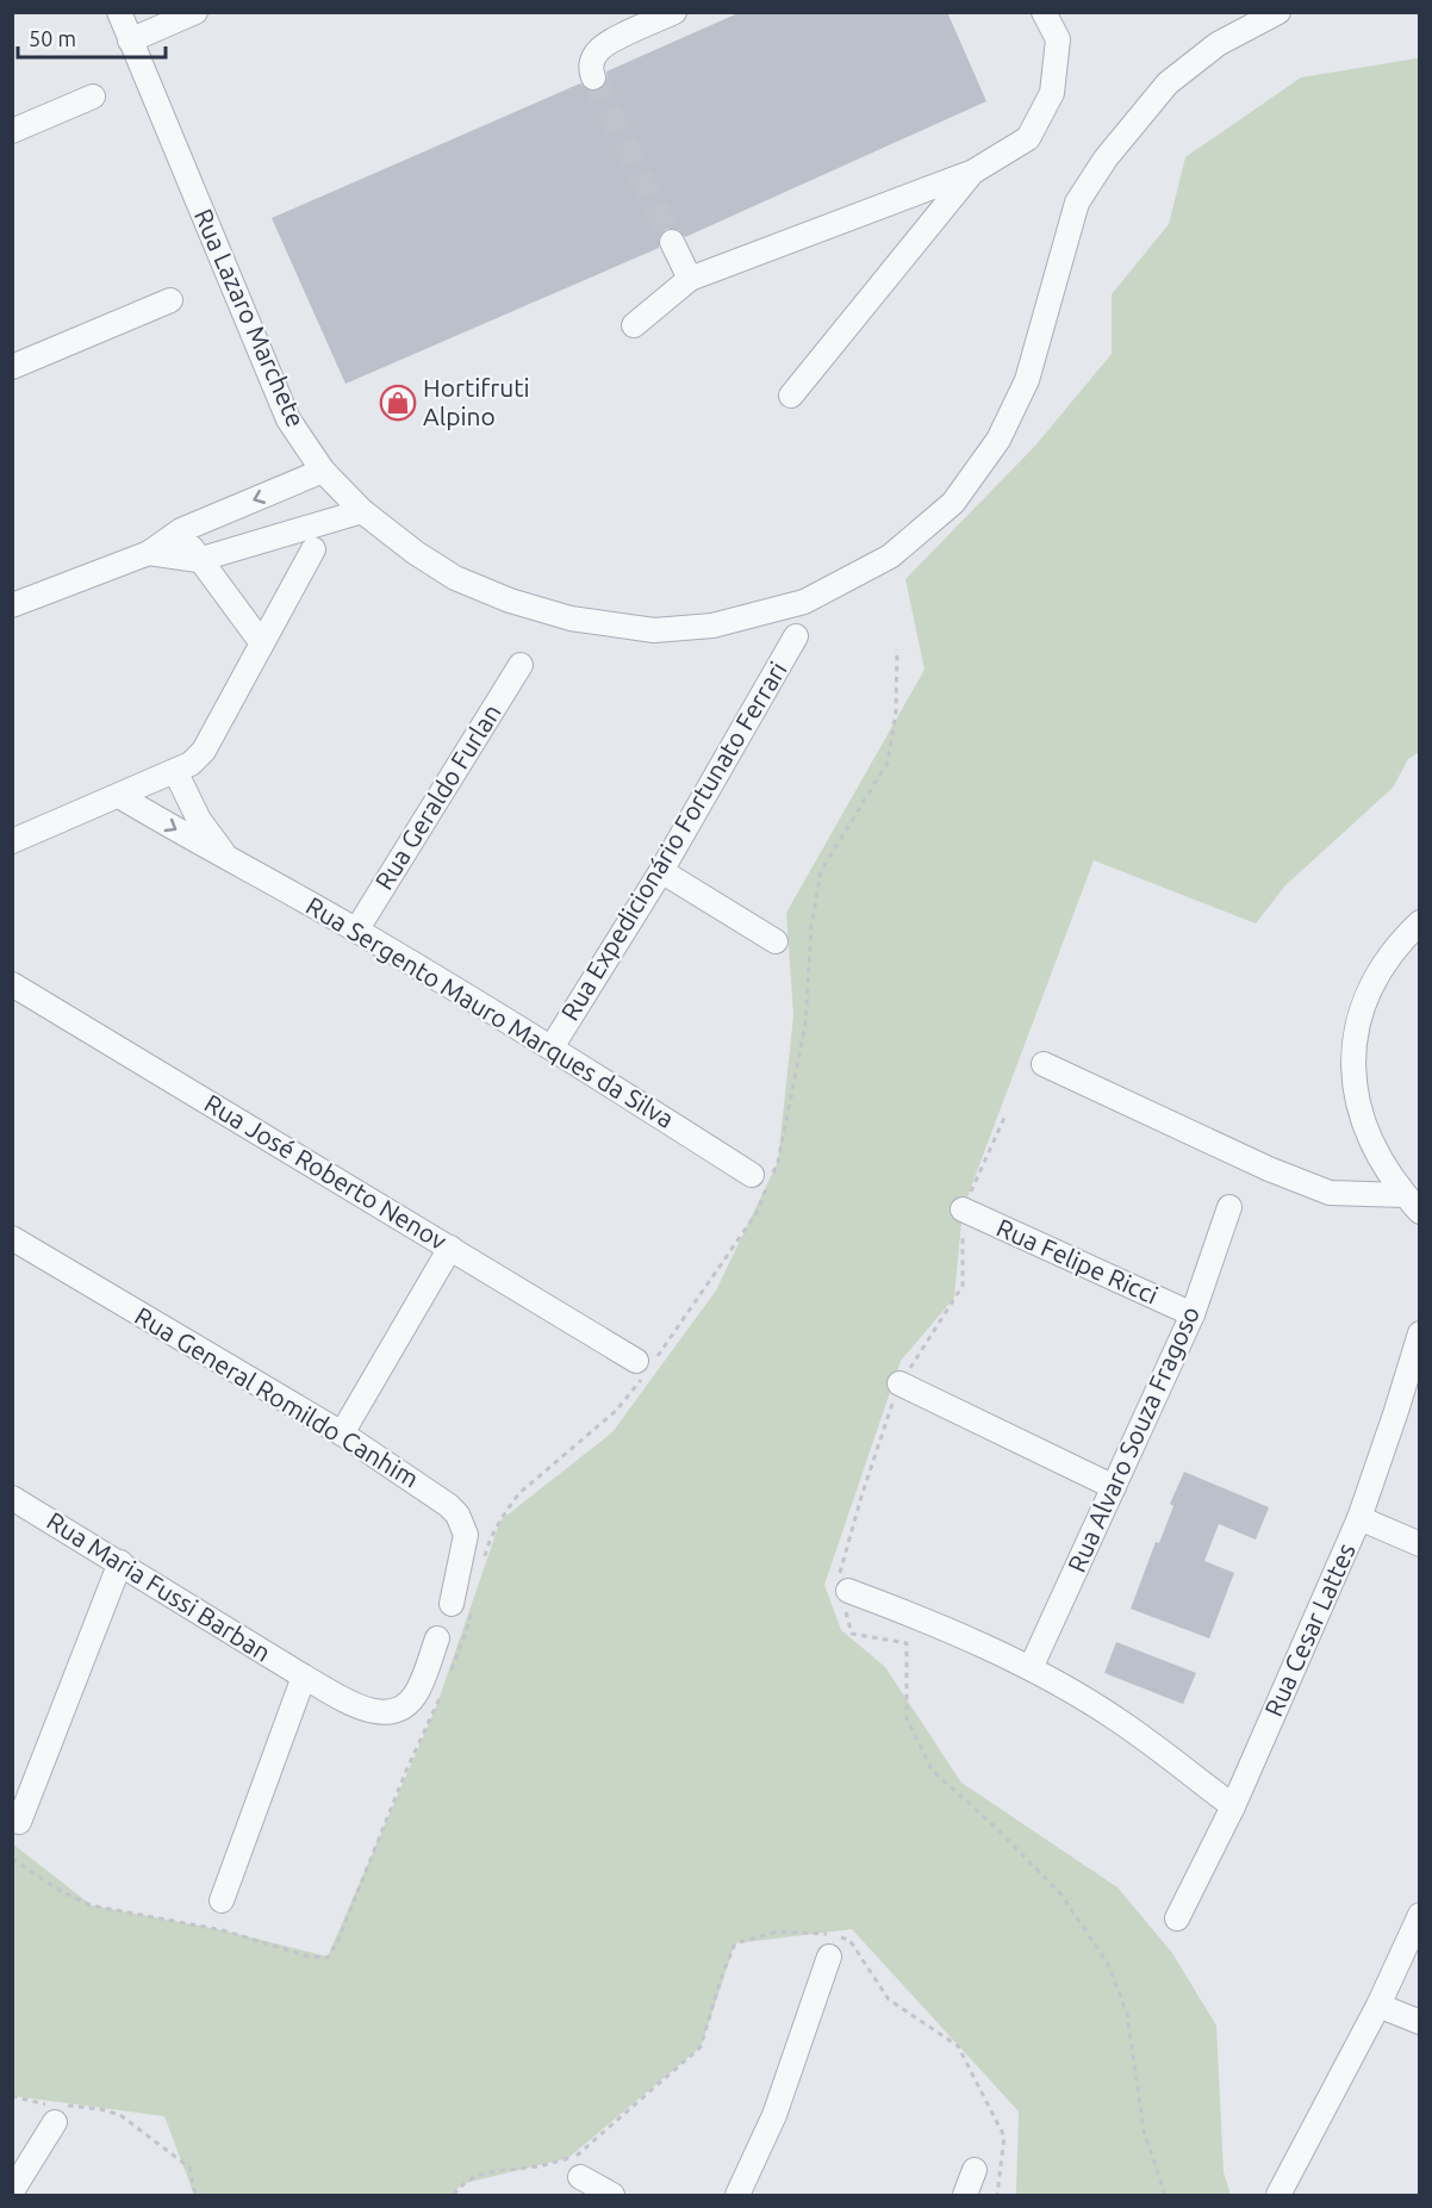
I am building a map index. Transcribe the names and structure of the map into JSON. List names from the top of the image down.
{
  "streets": {
    "street": [
      "Rua Lazaro Marchete",
      "Rua Geraldo Furlan",
      "Rua Expedicionário Fortunato Ferrari",
      "Rua Sergento Mauro Marques da Silva",
      "Rua José Roberto Nenov",
      "Rua Felipe Ricci",
      "Rua General Romildo Canhim",
      "Rua Alvaro Souza Fragoso",
      "Rua Maria Fussi Barban",
      "Rua Cesar Lattes"
    ]
  },
  "crossings": [
    ["Rua Geraldo Furlan", "Rua Sergento Mauro Marques da Silva"],
    ["Rua Expedicionário Fortunato Ferrari", "Rua Sergento Mauro Marques da Silva"],
    ["Rua Felipe Ricci", "Rua Alvaro Souza Fragoso"]
  ],
  "places": {
    "shop": ["Hortifruti Alpino"]
  },
  "scale_bar": "50 m"
}
